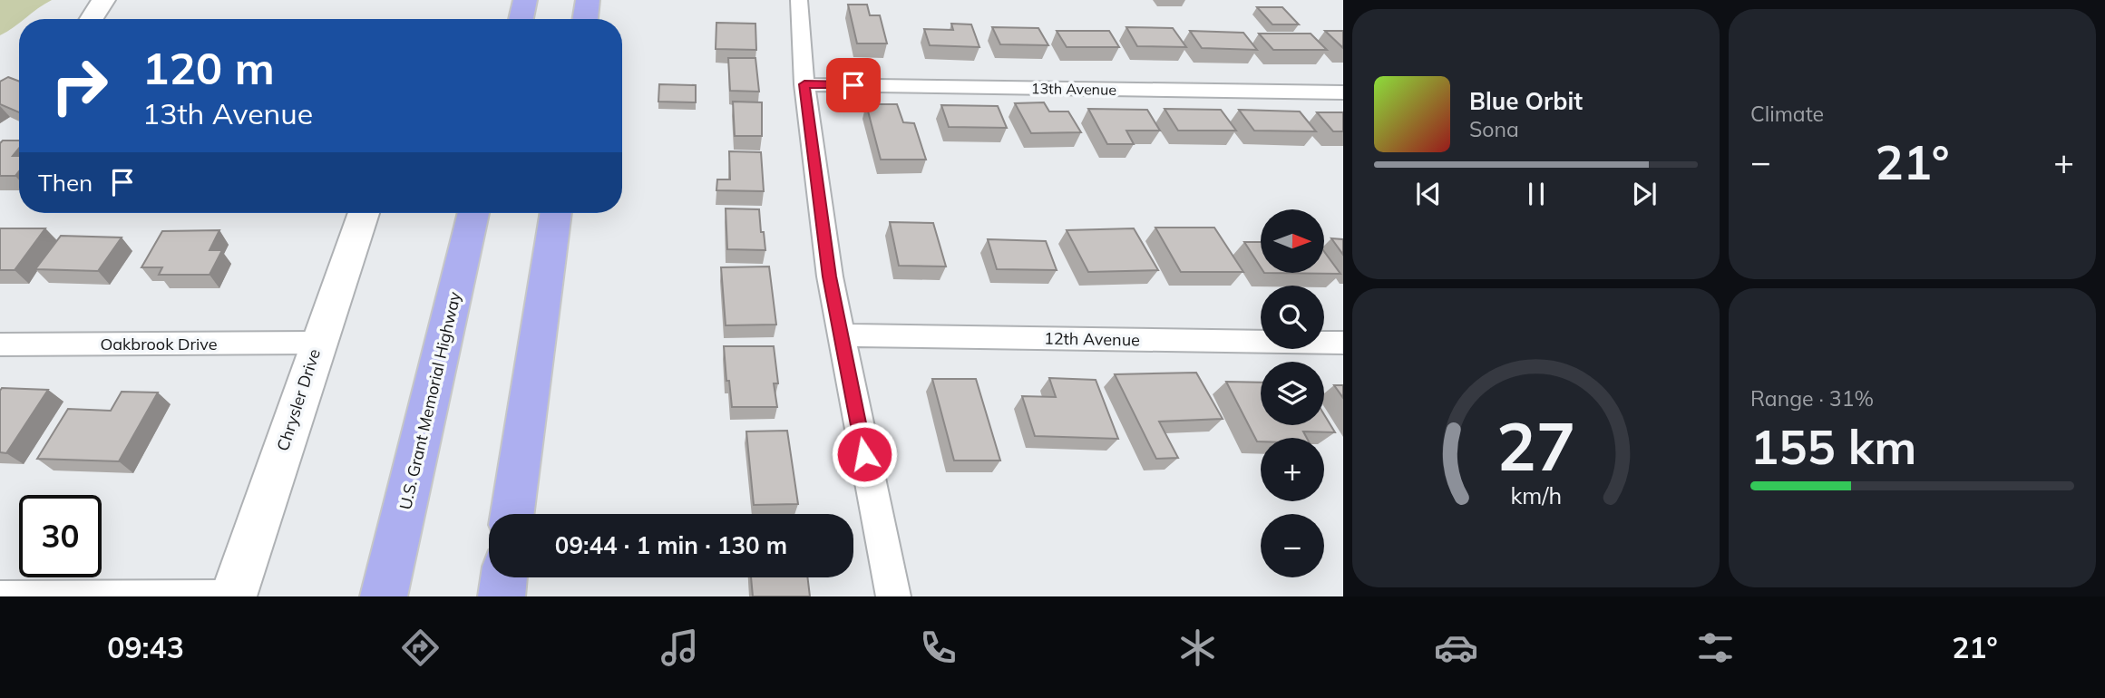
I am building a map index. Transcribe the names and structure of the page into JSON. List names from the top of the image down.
{
  "streets": {
    "main road": ["U.S. Grant Memorial Highway"],
    "street": [
      "13th Avenue",
      "12th Avenue",
      "Oakbrook Drive",
      "Chrysler Drive"
    ]
  },
  "crossings": [
    ["Oakbrook Drive", "Chrysler Drive"]
  ],
  "north": "right",
  "page": {
    "tile": [
      "Climate",
      ["Range · 31%", "155 km"]
    ],
    "turn": ["120 m", "13th Avenue"],
    "song": ["Blue Orbit", "Sona"],
    "heat": ["−", "21°", "+"],
    "then": "Then",
    "map_buttons": ["+", "−"],
    "limit": "30",
    "trip": "09:44 · 1 min · 130 m",
    "tabs": ["09:43", "21°"],
    "gauge": ["27", "km/h"]
  }
}
